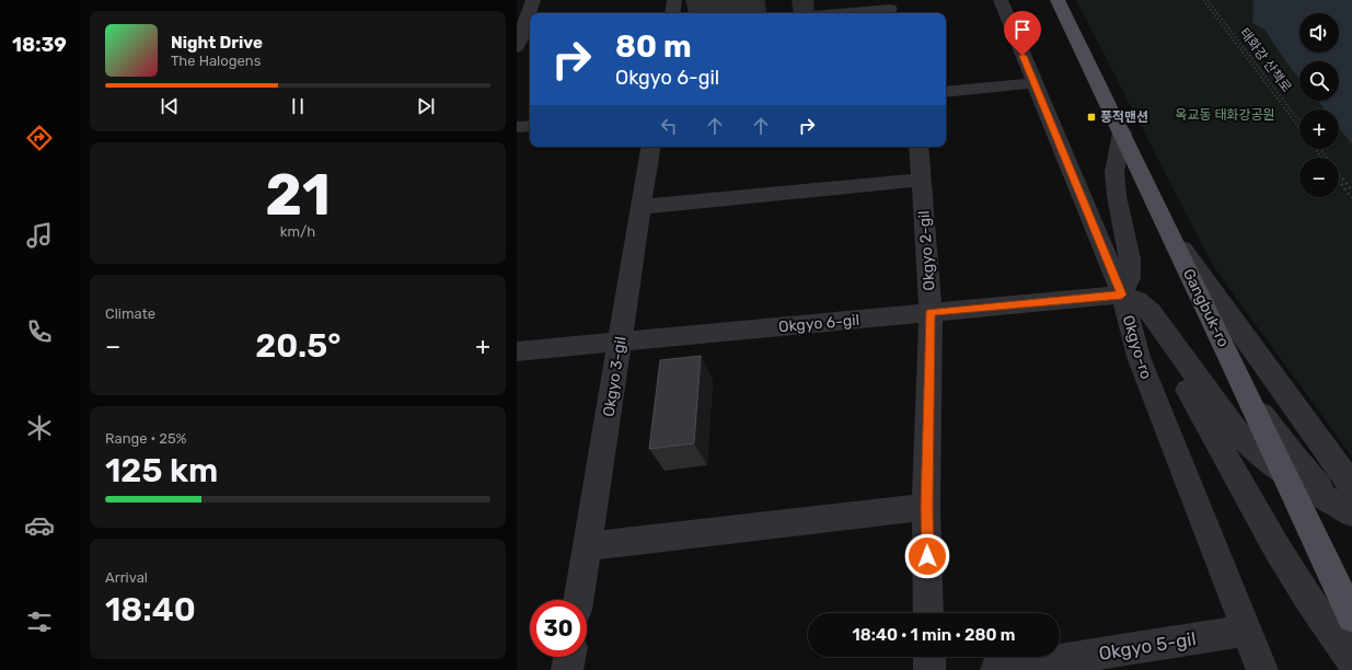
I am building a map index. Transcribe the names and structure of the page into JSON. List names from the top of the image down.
{
  "streets": {
    "main road": ["Gangbuk-ro"],
    "street": [
      "Okgyo 2-gil",
      "Okgyo 6-gil",
      "Okgyo-ro",
      "Okgyo 3-gil",
      "Okgyo 5-gil"
    ],
    "path": ["태화강 산책로"]
  },
  "crossings": [
    ["Okgyo 2-gil", "Okgyo 6-gil"],
    ["Okgyo 6-gil", "Okgyo-ro"],
    ["Okgyo 6-gil", "Okgyo 3-gil"],
    ["Okgyo-ro", "Okgyo 5-gil"]
  ],
  "parks": ["옥교동 태화강공원"],
  "places": {
    "transit": ["풍적맨션"]
  },
  "page": {
    "tabs": "18:39",
    "map_buttons": ["+", "−"],
    "turn": ["80 m", "Okgyo 6-gil"],
    "song": ["Night Drive", "The Halogens"],
    "tile": [
      ["21", "km/h"],
      "Climate",
      ["Range · 25%", "125 km"],
      ["Arrival", "18:40"]
    ],
    "heat": ["−", "20.5°", "+"],
    "limit": "30",
    "trip": "18:40 · 1 min · 280 m"
  }
}
